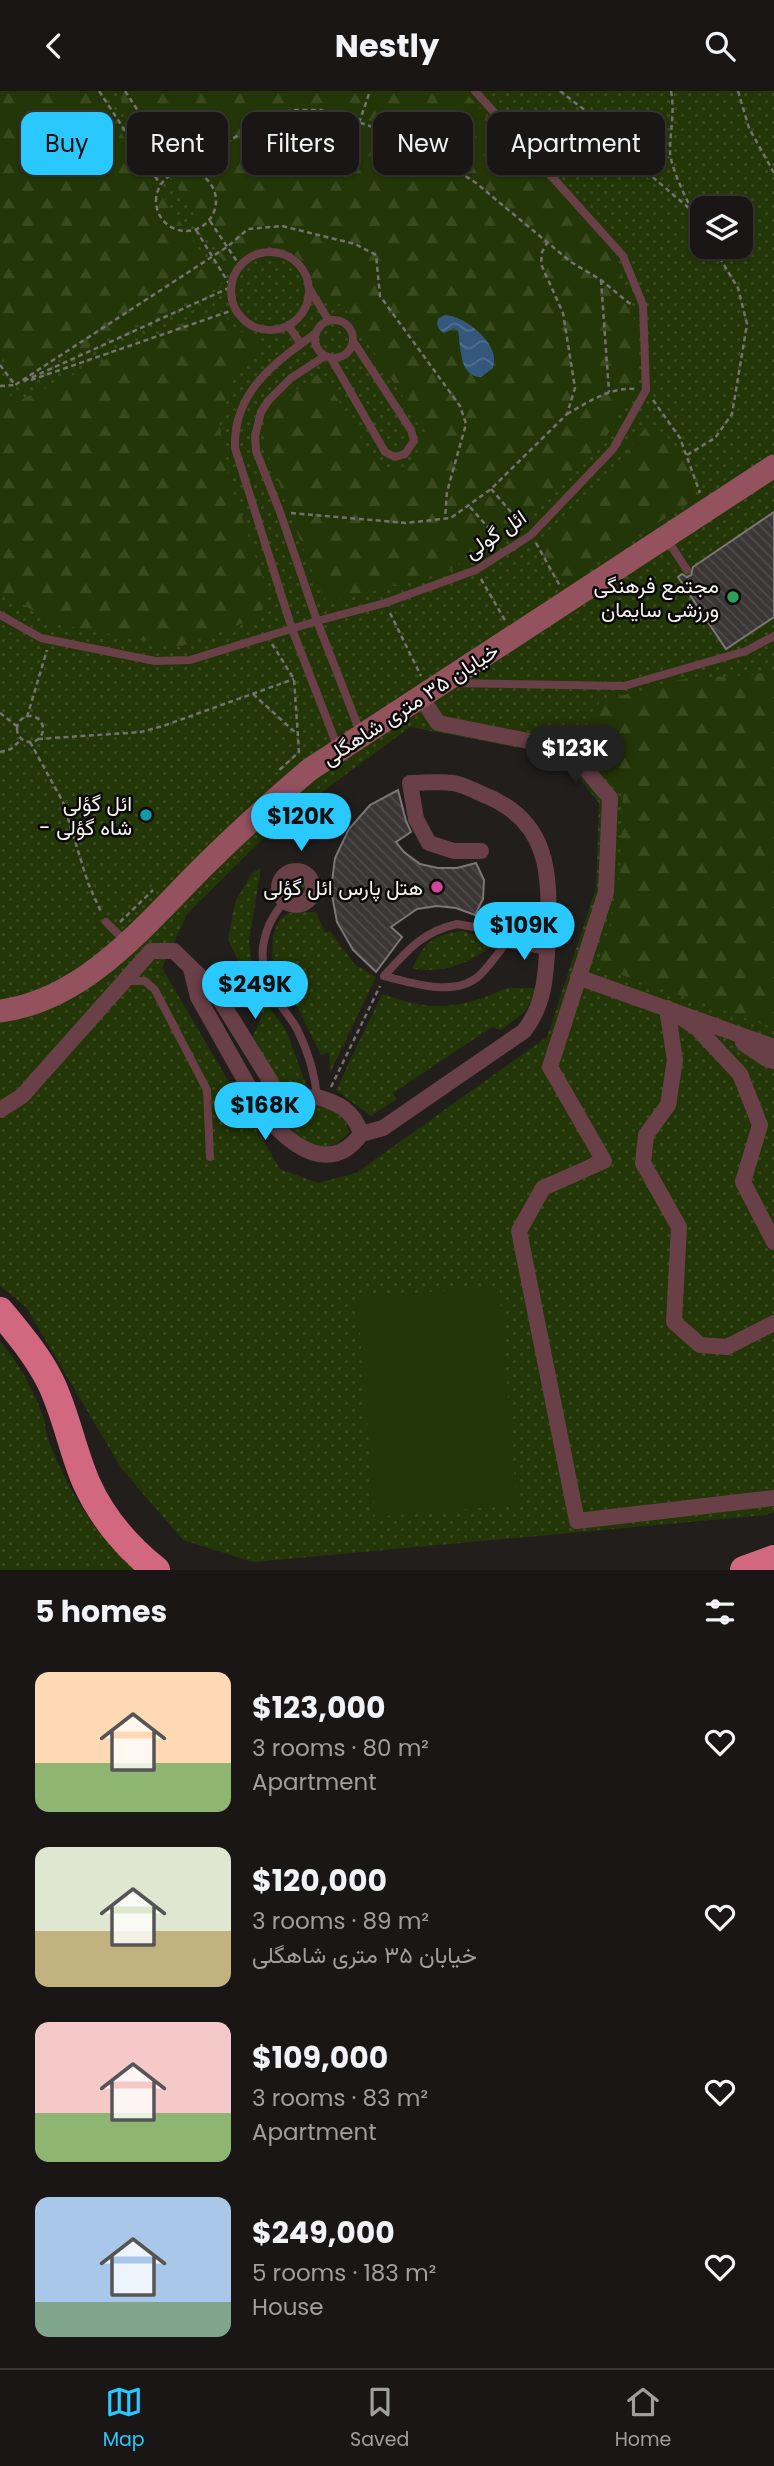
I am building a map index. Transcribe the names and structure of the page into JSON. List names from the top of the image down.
{
  "streets": {
    "street": ["خیابان ۳۵ متری شاهگلی"],
    "lane": ["ائل گولی"]
  },
  "places": ["مجتمع فرهنگی ورزشی سایمان", "ائل گؤلی - شاه گؤلی", "هتل پارس ائل گؤلی"],
  "page": {
    "header": "Nestly",
    "chip": [
      "Buy",
      "Rent",
      "Filters",
      "New",
      "Apartment"
    ],
    "price": [
      "$123K",
      "$120K",
      "$109K",
      "$249K",
      "$168K"
    ],
    "heading": "5 homes",
    "list": [
      {
        "name": "$123,000",
        "note": "3 rooms · 80 m² · Apartment"
      },
      {
        "name": "$120,000",
        "note": "3 rooms · 89 m² · خیابان ۳۵ متری شاهگلی"
      },
      {
        "name": "$109,000",
        "note": "3 rooms · 83 m² · Apartment"
      },
      {
        "name": "$249,000",
        "note": "5 rooms · 183 m² · House"
      }
    ],
    "tabs": ["Map", "Saved", "Home"]
  }
}
